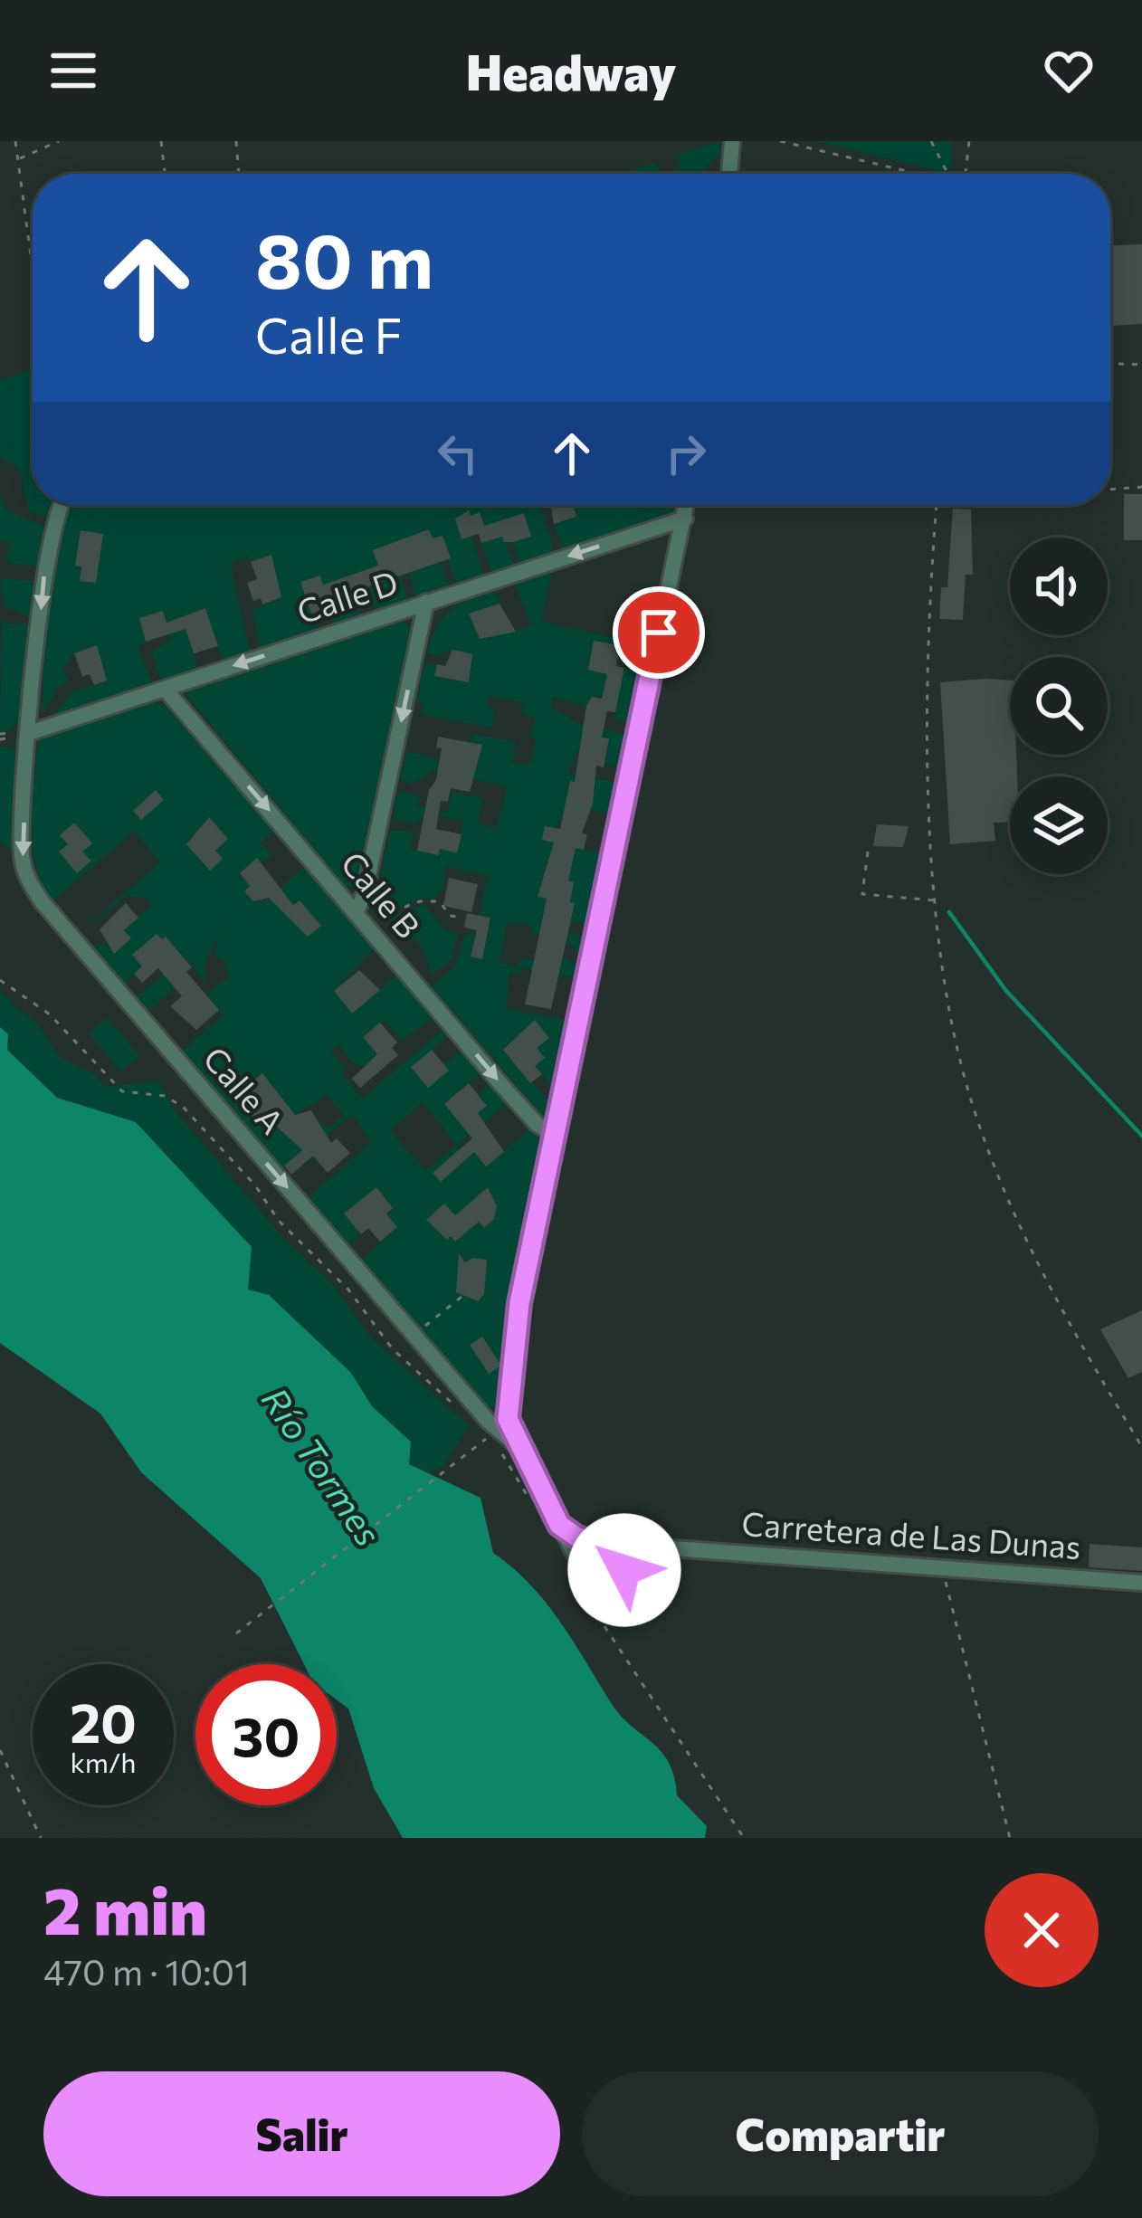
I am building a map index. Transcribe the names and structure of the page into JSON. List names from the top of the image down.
{
  "streets": {
    "street": [
      "Calle D",
      "Calle B",
      "Calle A",
      "Carretera de Las Dunas"
    ]
  },
  "crossings": [
    ["Calle D", "Calle B"],
    ["Calle D", "Calle A"]
  ],
  "one_way": ["Calle D", "Calle B", "Calle A"],
  "water": ["Río Tormes"],
  "page": {
    "header": "Headway",
    "turn": ["80 m", "Calle F"],
    "speed": "20 km/h",
    "limit": "30",
    "heading": ["2 min", "470 m · 10:01"],
    "buttons": ["Salir", "Compartir"]
  }
}
